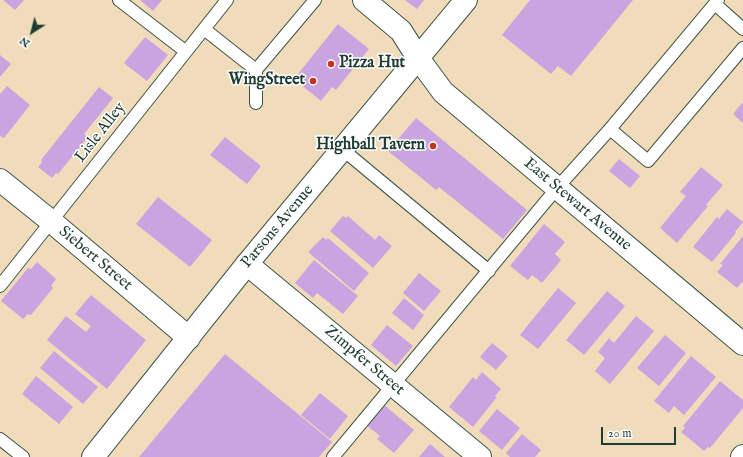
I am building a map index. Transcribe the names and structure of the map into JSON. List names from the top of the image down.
{
  "streets": {
    "street": [
      "East Stewart Avenue",
      "Parsons Avenue",
      "Siebert Street",
      "Zimpfer Street"
    ],
    "lane": ["Lisle Alley"]
  },
  "crossings": [
    ["Lisle Alley", "Siebert Street"],
    ["East Stewart Avenue", "Parsons Avenue"],
    ["Parsons Avenue", "Siebert Street"],
    ["Parsons Avenue", "Zimpfer Street"]
  ],
  "places": ["Pizza Hut", "WingStreet", "Highball Tavern"],
  "scale_bar": "20 m",
  "north": "bottom left"
}
